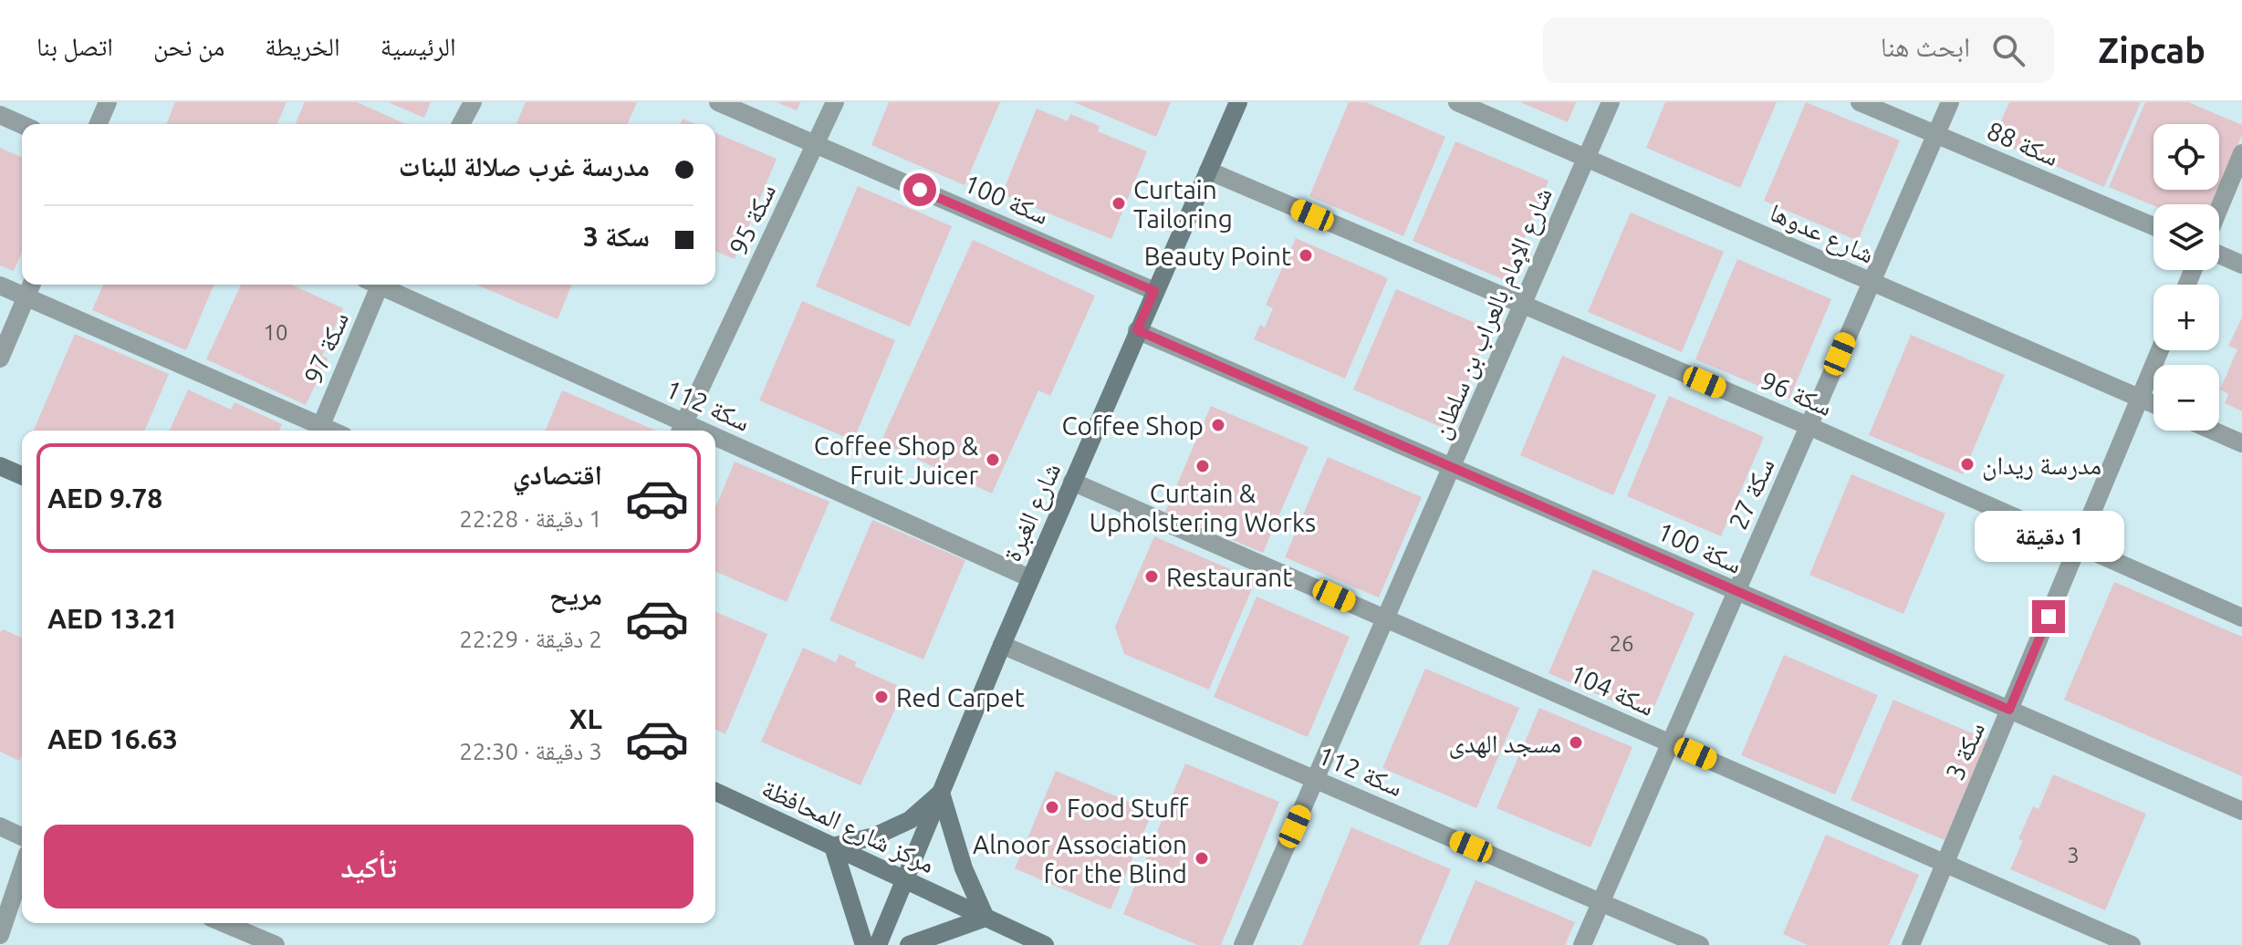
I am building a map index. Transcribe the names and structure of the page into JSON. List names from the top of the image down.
{
  "streets": {
    "street": [
      "سكة 88",
      "سكة 100",
      "سكة 95",
      "شارع عدوها",
      "شارع الإمام بالعراب بن سلطان",
      "سكة 97",
      "سكة 96",
      "سكة 112",
      "سكة 27",
      "شارع الغبرة",
      "سكة 104",
      "سكة 3",
      "مركز شارع المحافظة"
    ]
  },
  "crossings": [
    ["سكة 88", "سكة 27"],
    ["سكة 100", "سكة 95"],
    ["سكة 100", "شارع الإمام بالعراب بن سلطان"],
    ["سكة 100", "سكة 27"],
    ["سكة 100", "شارع الغبرة"],
    ["سكة 100", "سكة 3"],
    ["سكة 95", "سكة 112"],
    ["شارع عدوها", "شارع الإمام بالعراب بن سلطان"],
    ["شارع عدوها", "سكة 27"],
    ["شارع عدوها", "سكة 3"],
    ["شارع الإمام بالعراب بن سلطان", "سكة 96"],
    ["شارع الإمام بالعراب بن سلطان", "سكة 112"],
    ["شارع الإمام بالعراب بن سلطان", "سكة 104"],
    ["سكة 96", "سكة 27"],
    ["سكة 96", "شارع الغبرة"],
    ["سكة 96", "سكة 3"],
    ["سكة 112", "سكة 27"],
    ["سكة 112", "شارع الغبرة"],
    ["سكة 27", "سكة 104"],
    ["شارع الغبرة", "سكة 104"],
    ["شارع الغبرة", "مركز شارع المحافظة"],
    ["سكة 104", "سكة 3"]
  ],
  "places": [
    "Curtain Tailoring",
    "Beauty Point",
    "Coffee Shop",
    "Coffee Shop & Fruit Juicer",
    "مدرسة ريدان",
    "Curtain & Upholstering Works",
    "Restaurant",
    "Red Carpet",
    "مسجد الهدى",
    "Food Stuff",
    "Alnoor Association for the Blind"
  ],
  "house_numbers": ["10", "26", "3"],
  "page": {
    "header": "Zipcab",
    "search": "ابحث هنا",
    "nav": [
      "الرئيسية",
      "الخريطة",
      "من نحن",
      "اتصل بنا"
    ],
    "map_buttons": ["+", "−"],
    "banner": ["مدرسة غرب صلالة للبنات", "سكة 3"],
    "list": [
      {
        "name": "اقتصادي",
        "note": "1 دقيقة · 22:28",
        "value": "AED 9.78"
      },
      {
        "name": "مريح",
        "note": "2 دقيقة · 22:29",
        "value": "AED 13.21"
      },
      {
        "name": "XL",
        "note": "3 دقيقة · 22:30",
        "value": "AED 16.63"
      }
    ],
    "bubble": "1 دقيقة",
    "buttons": "تأكيد"
  }
}
